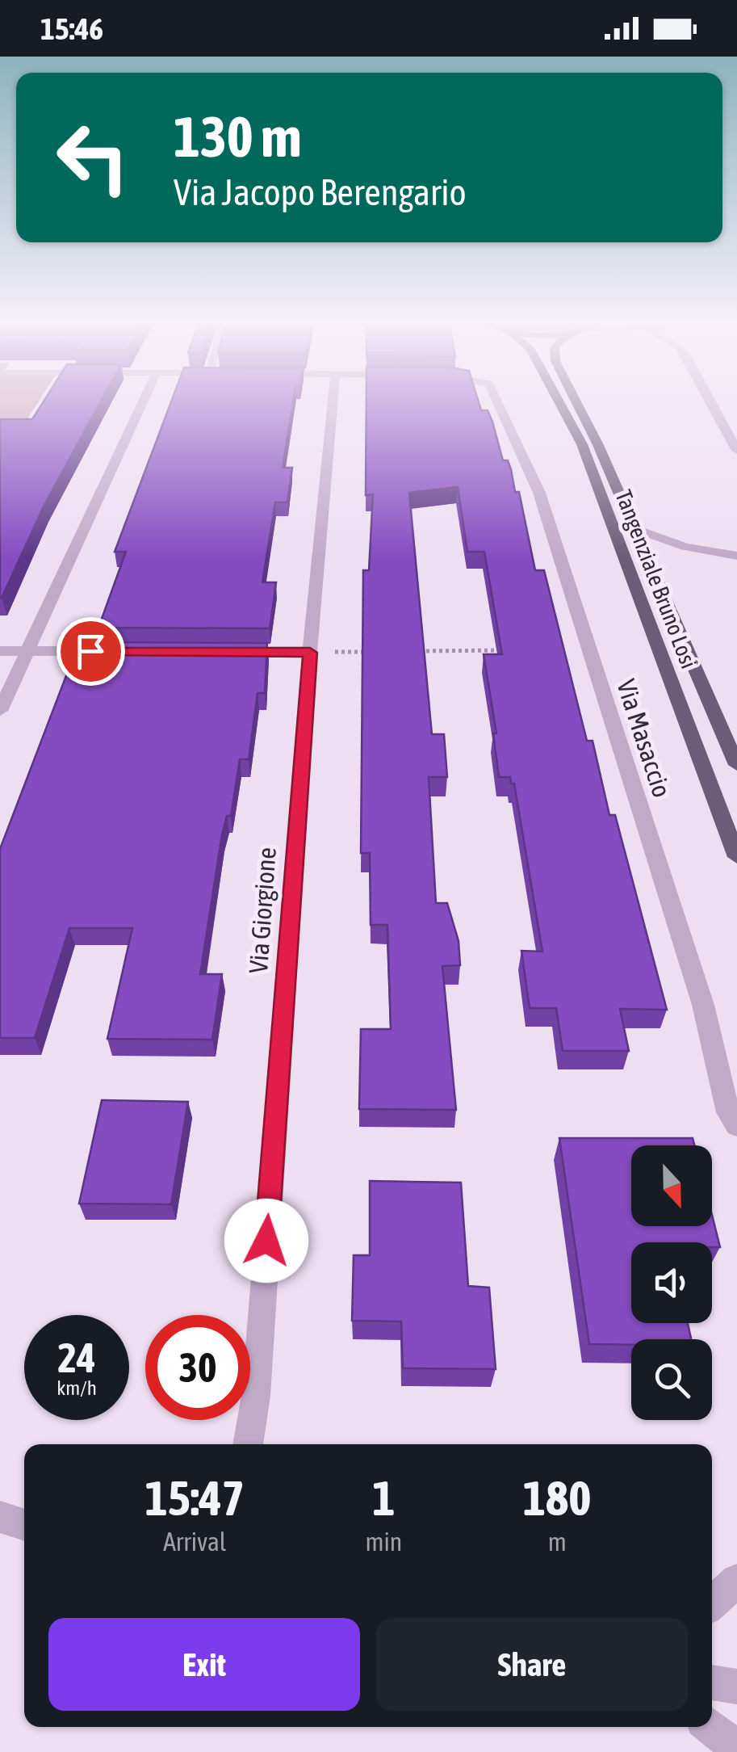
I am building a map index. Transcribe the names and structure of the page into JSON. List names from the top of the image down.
{
  "streets": {
    "main road": ["Tangenziale Bruno Losi"],
    "street": ["Via Masaccio", "Via Giorgione"]
  },
  "north": "bottom",
  "page": {
    "status": "15:46",
    "turn": ["130 m", "Via Jacopo Berengario"],
    "speed": "24 km/h",
    "limit": "30",
    "eta": [
      "15:47",
      "Arrival",
      "1",
      "min",
      "180",
      "m"
    ],
    "buttons": ["Exit", "Share"]
  }
}
